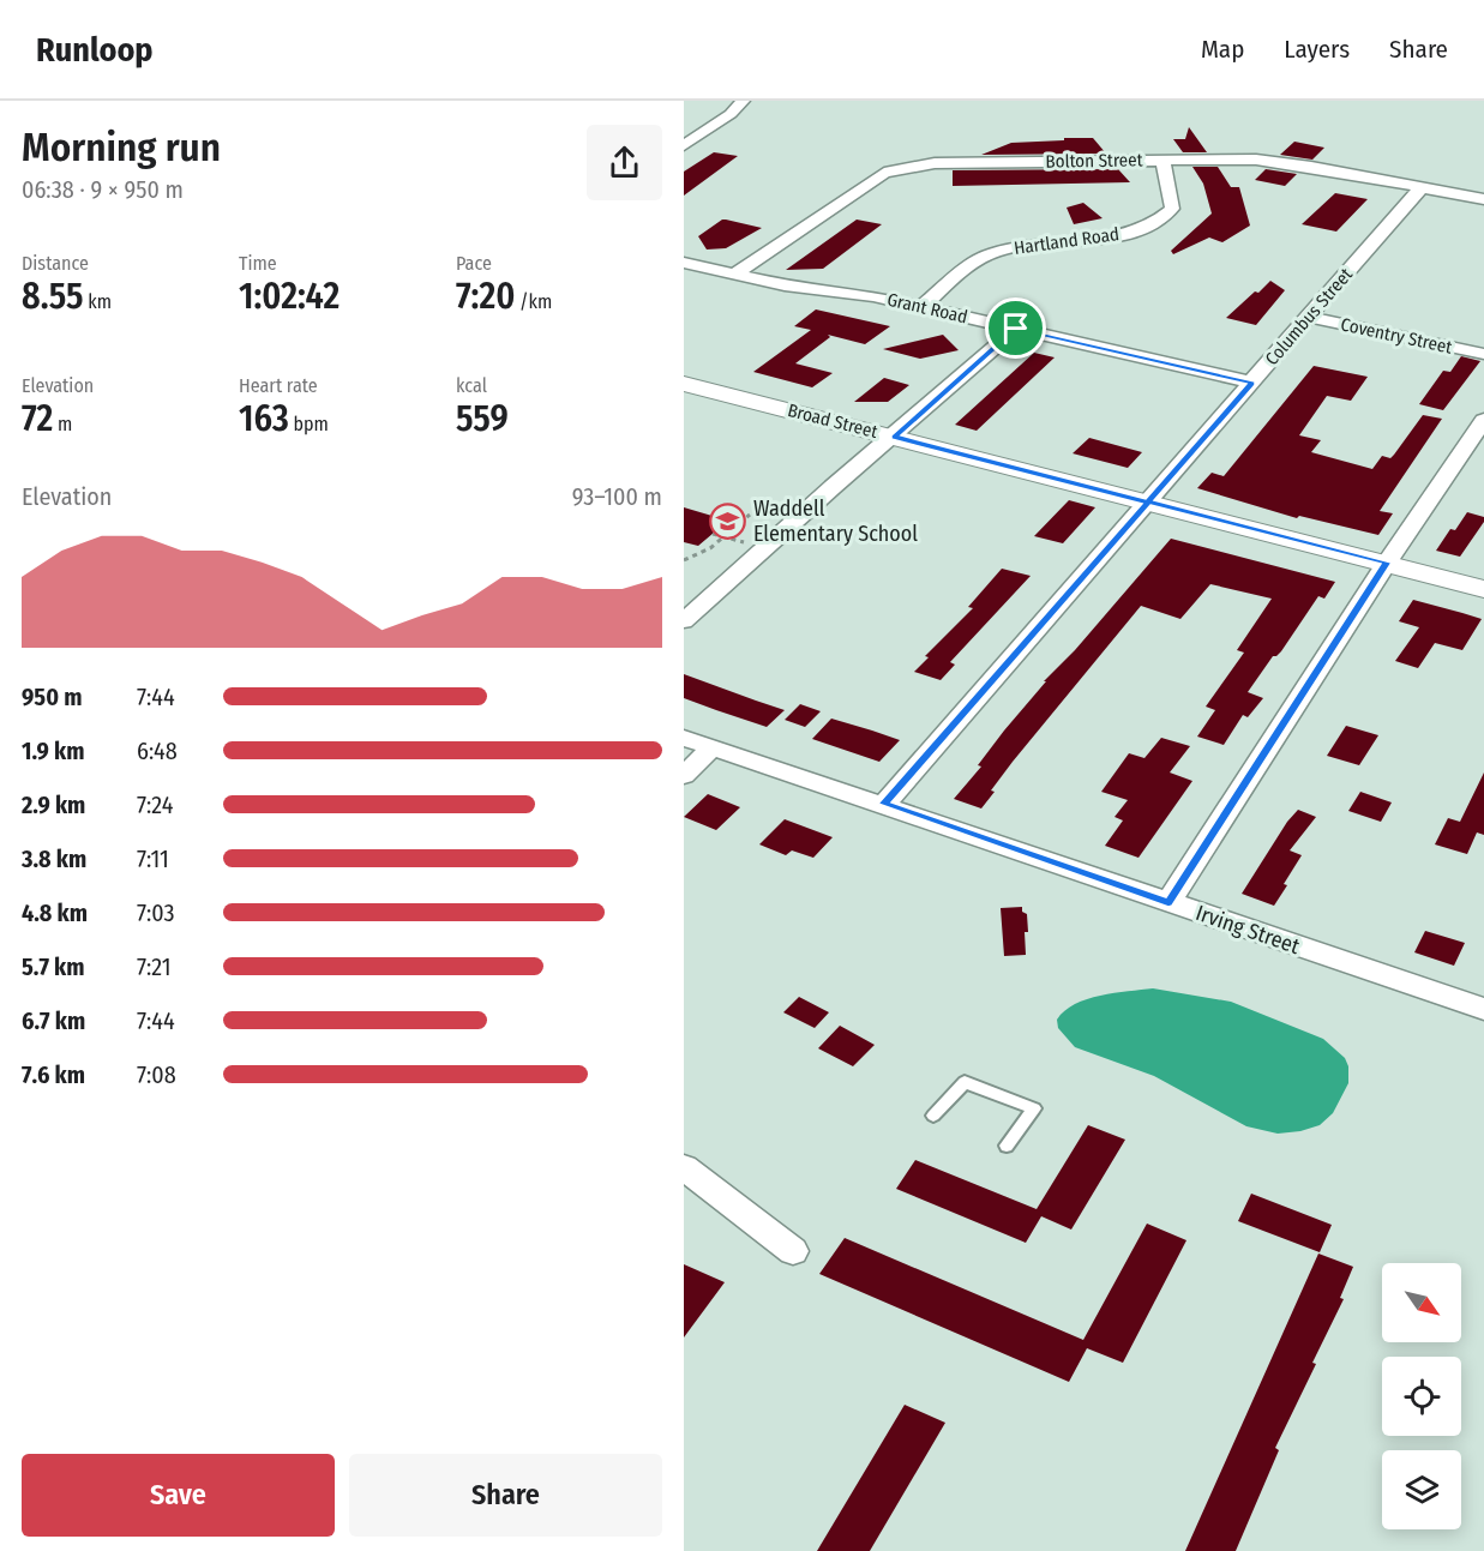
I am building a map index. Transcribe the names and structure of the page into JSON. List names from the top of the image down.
{
  "streets": {
    "street": [
      "Bolton Street",
      "Hartland Road",
      "Grant Road",
      "Columbus Street",
      "Coventry Street",
      "Broad Street",
      "Irving Street"
    ]
  },
  "crossings": [
    ["Bolton Street", "Hartland Road"],
    ["Bolton Street", "Grant Road"],
    ["Bolton Street", "Columbus Street"],
    ["Hartland Road", "Grant Road"],
    ["Grant Road", "Columbus Street"],
    ["Columbus Street", "Coventry Street"],
    ["Columbus Street", "Broad Street"],
    ["Columbus Street", "Irving Street"]
  ],
  "places": {
    "school or university": ["Waddell Elementary School"]
  },
  "north": "bottom right",
  "page": {
    "header": "Runloop",
    "nav": ["Map", "Layers", "Share"],
    "heading": ["Morning run", "06:38 · 9 × 950 m"],
    "stats": [
      ["Distance", "8.55 km"],
      ["Time", "1:02:42"],
      ["Pace", "7:20 /km"],
      ["Elevation", "72 m"],
      ["Heart rate", "163 bpm"],
      ["kcal", "559"]
    ],
    "chart": ["Elevation", "93–100 m"],
    "list": [
      {
        "name": "950 m",
        "note": "7:44"
      },
      {
        "name": "1.9 km",
        "note": "6:48"
      },
      {
        "name": "2.9 km",
        "note": "7:24"
      },
      {
        "name": "3.8 km",
        "note": "7:11"
      },
      {
        "name": "4.8 km",
        "note": "7:03"
      },
      {
        "name": "5.7 km",
        "note": "7:21"
      },
      {
        "name": "6.7 km",
        "note": "7:44"
      },
      {
        "name": "7.6 km",
        "note": "7:08"
      }
    ],
    "buttons": ["Save", "Share"]
  }
}
